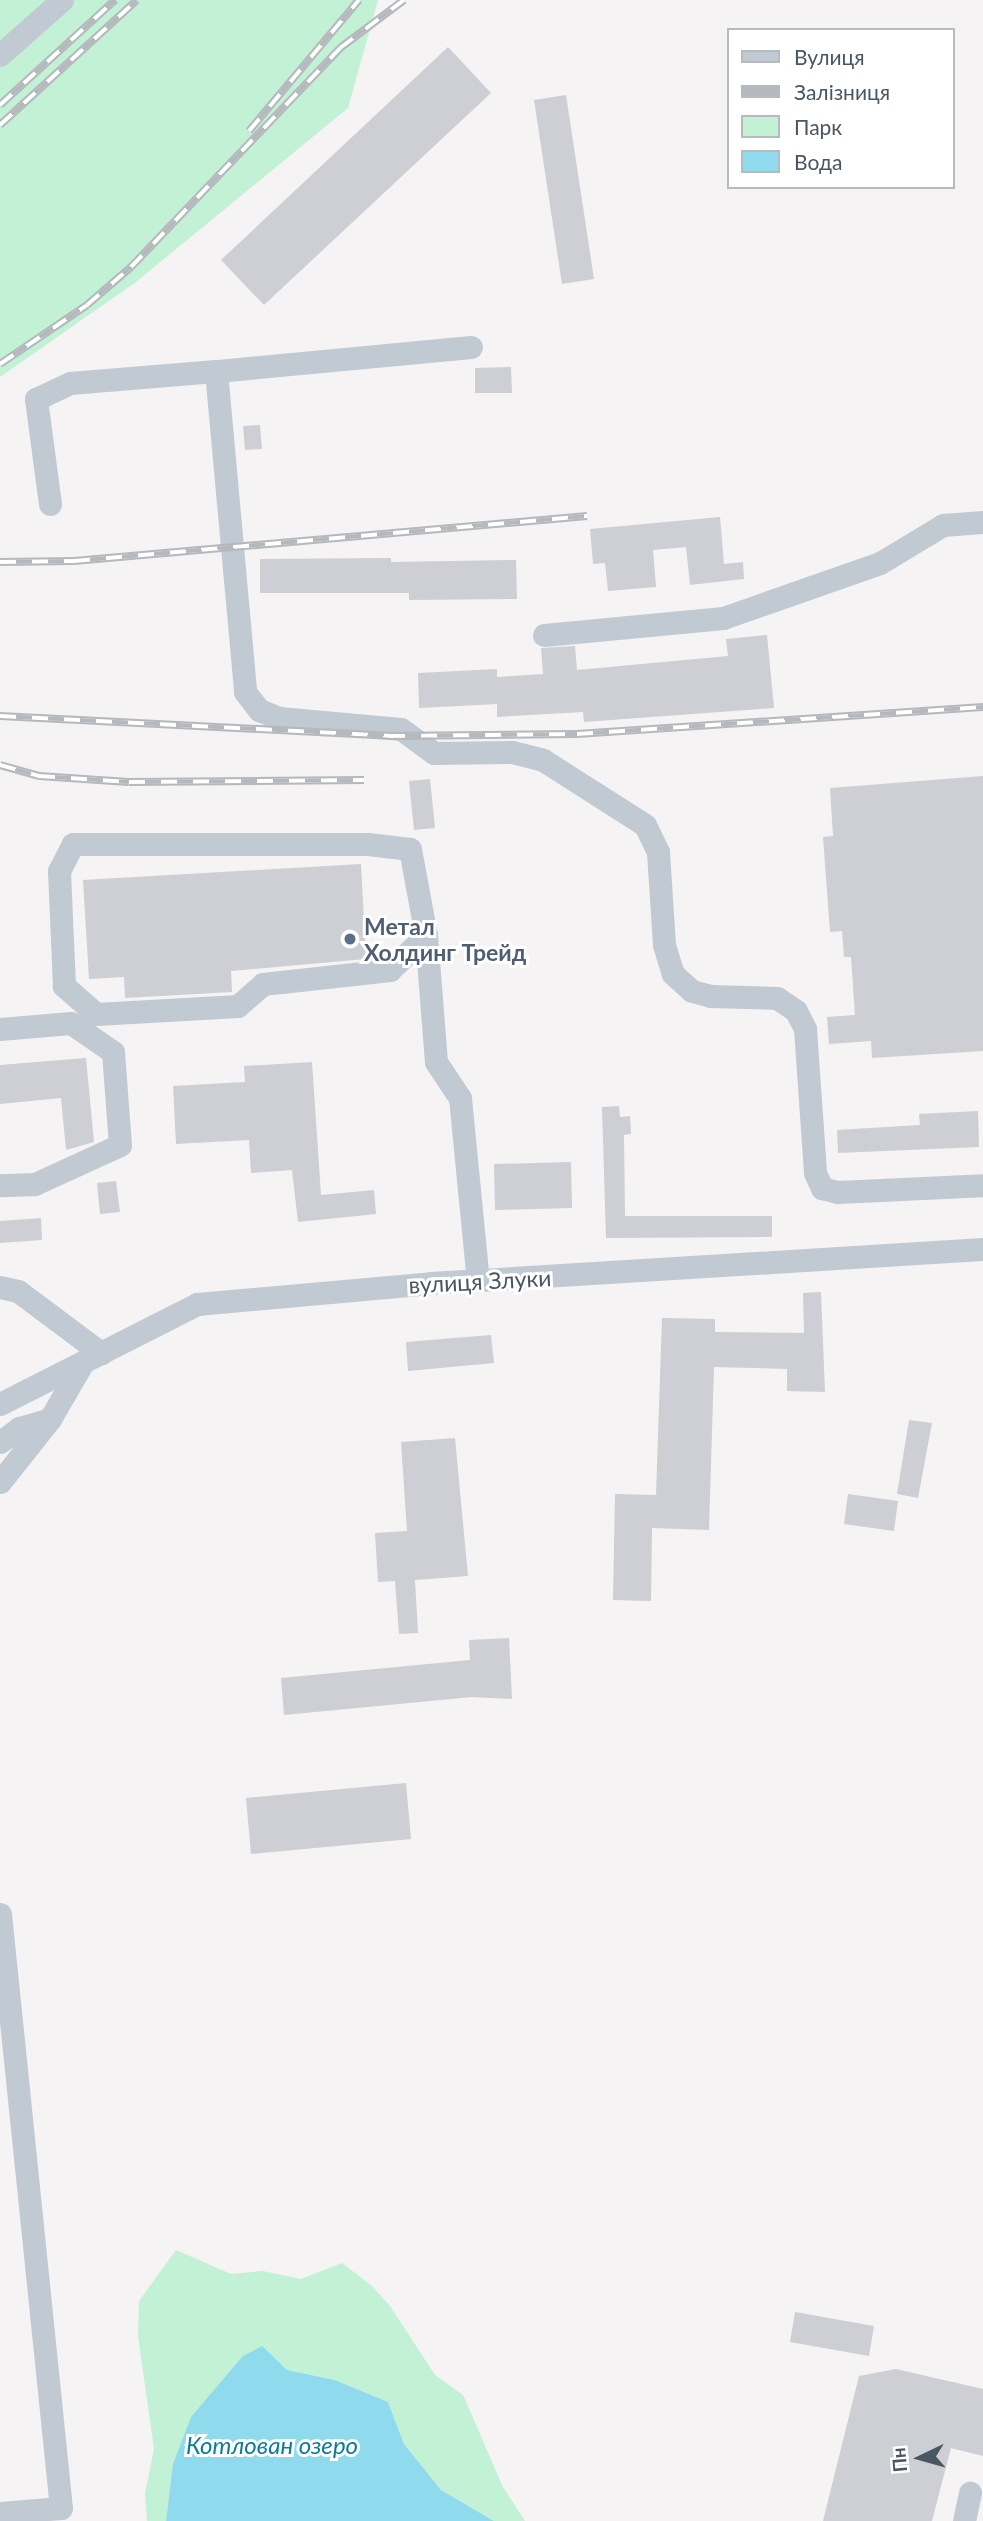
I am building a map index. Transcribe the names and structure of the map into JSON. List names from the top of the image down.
{
  "streets": {
    "street": ["вулиця Злуки"]
  },
  "water": ["Котлован озеро"],
  "places": ["Метал Холдинг Трейд"],
  "legend": [
    "Вулиця",
    "Залізниця",
    "Парк",
    "Вода"
  ],
  "north": "left"
}
